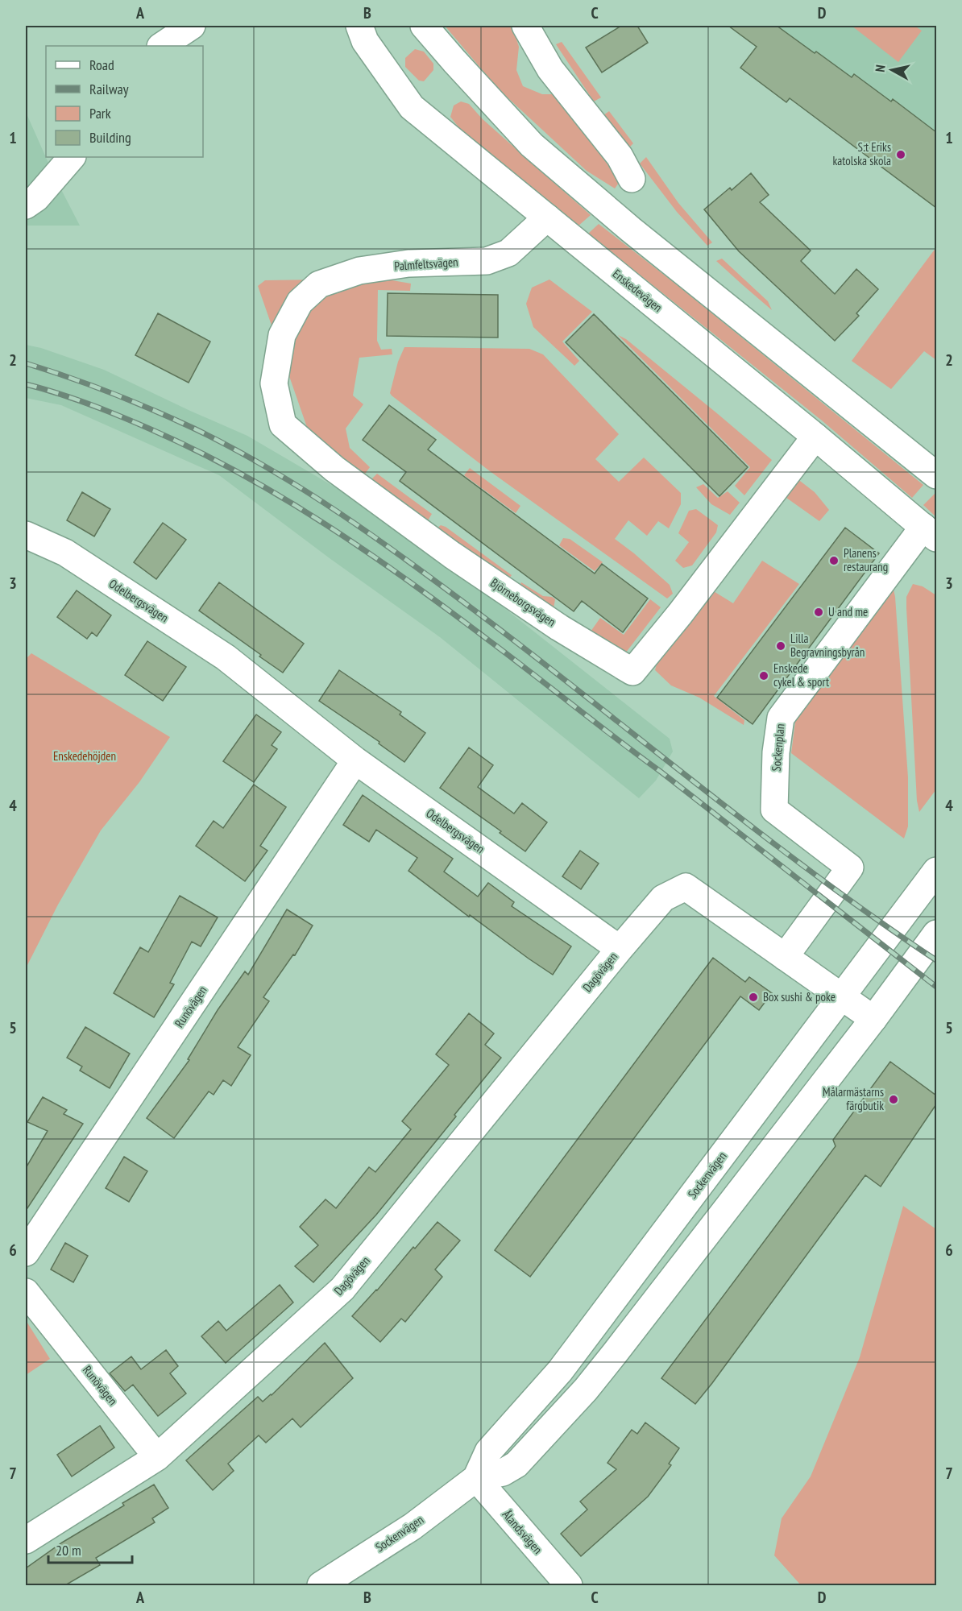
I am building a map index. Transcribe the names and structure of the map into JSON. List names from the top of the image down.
{
  "streets": {
    "street": [
      "Palmfeltsvägen",
      "Enskedevägen",
      "Odelbergsvägen",
      "Björneborgsvägen",
      "Sockenplan",
      "Dagövägen",
      "Runövägen",
      "Sockenvägen",
      "Ålandsvägen"
    ]
  },
  "crossings": [
    ["Palmfeltsvägen", "Enskedevägen"],
    ["Palmfeltsvägen", "Björneborgsvägen"],
    ["Enskedevägen", "Björneborgsvägen"],
    ["Enskedevägen", "Sockenplan"],
    ["Odelbergsvägen", "Dagövägen"],
    ["Odelbergsvägen", "Runövägen"],
    ["Dagövägen", "Runövägen"],
    ["Sockenvägen", "Ålandsvägen"]
  ],
  "parks": ["Enskedehöjden"],
  "places": [
    "S:t Eriks katolska skola",
    "Planens restaurang",
    "U and me",
    "Lilla Begravningsbyrån",
    "Enskede cykel & sport",
    "Box sushi & poke",
    "Målarmästarns färgbutik"
  ],
  "legend": [
    "Road",
    "Railway",
    "Park",
    "Building"
  ],
  "scale_bar": "20 m",
  "north": "left",
  "grid": {
    "columns": [
      "A",
      "B",
      "C",
      "D"
    ],
    "rows": [
      "1",
      "2",
      "3",
      "4",
      "5",
      "6",
      "7"
    ]
  }
}
